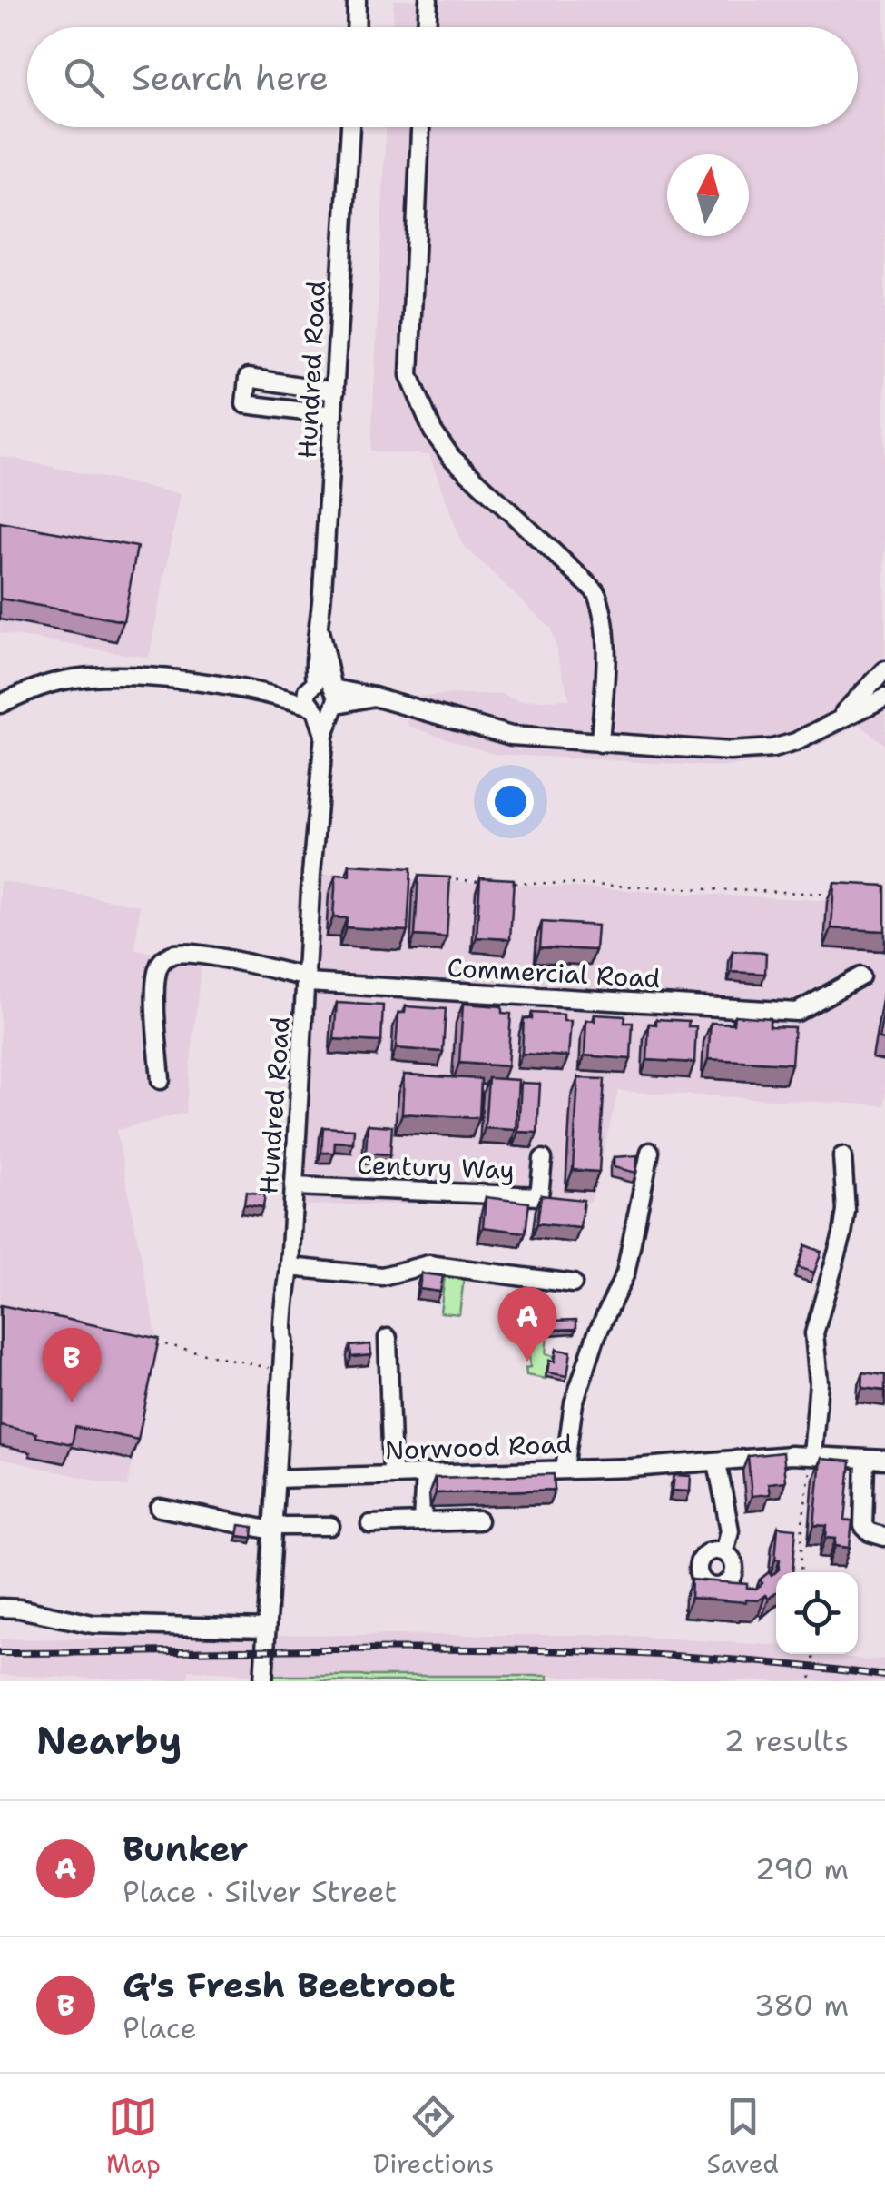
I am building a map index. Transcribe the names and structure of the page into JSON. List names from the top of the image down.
{
  "streets": {
    "street": [
      "Hundred Road",
      "Commercial Road",
      "Century Way",
      "Norwood Road"
    ]
  },
  "crossings": [
    ["Hundred Road", "Commercial Road"],
    ["Hundred Road", "Century Way"],
    ["Hundred Road", "Norwood Road"]
  ],
  "north": "top",
  "page": {
    "search": "Search here",
    "pins": ["A", "B"],
    "heading": ["Nearby", "2 results"],
    "list": [
      {
        "mark": "A",
        "name": "Bunker",
        "note": "Place · Silver Street",
        "value": "290 m"
      },
      {
        "mark": "B",
        "name": "G's Fresh Beetroot",
        "note": "Place",
        "value": "380 m"
      }
    ],
    "nav": ["Map", "Directions", "Saved"]
  }
}
